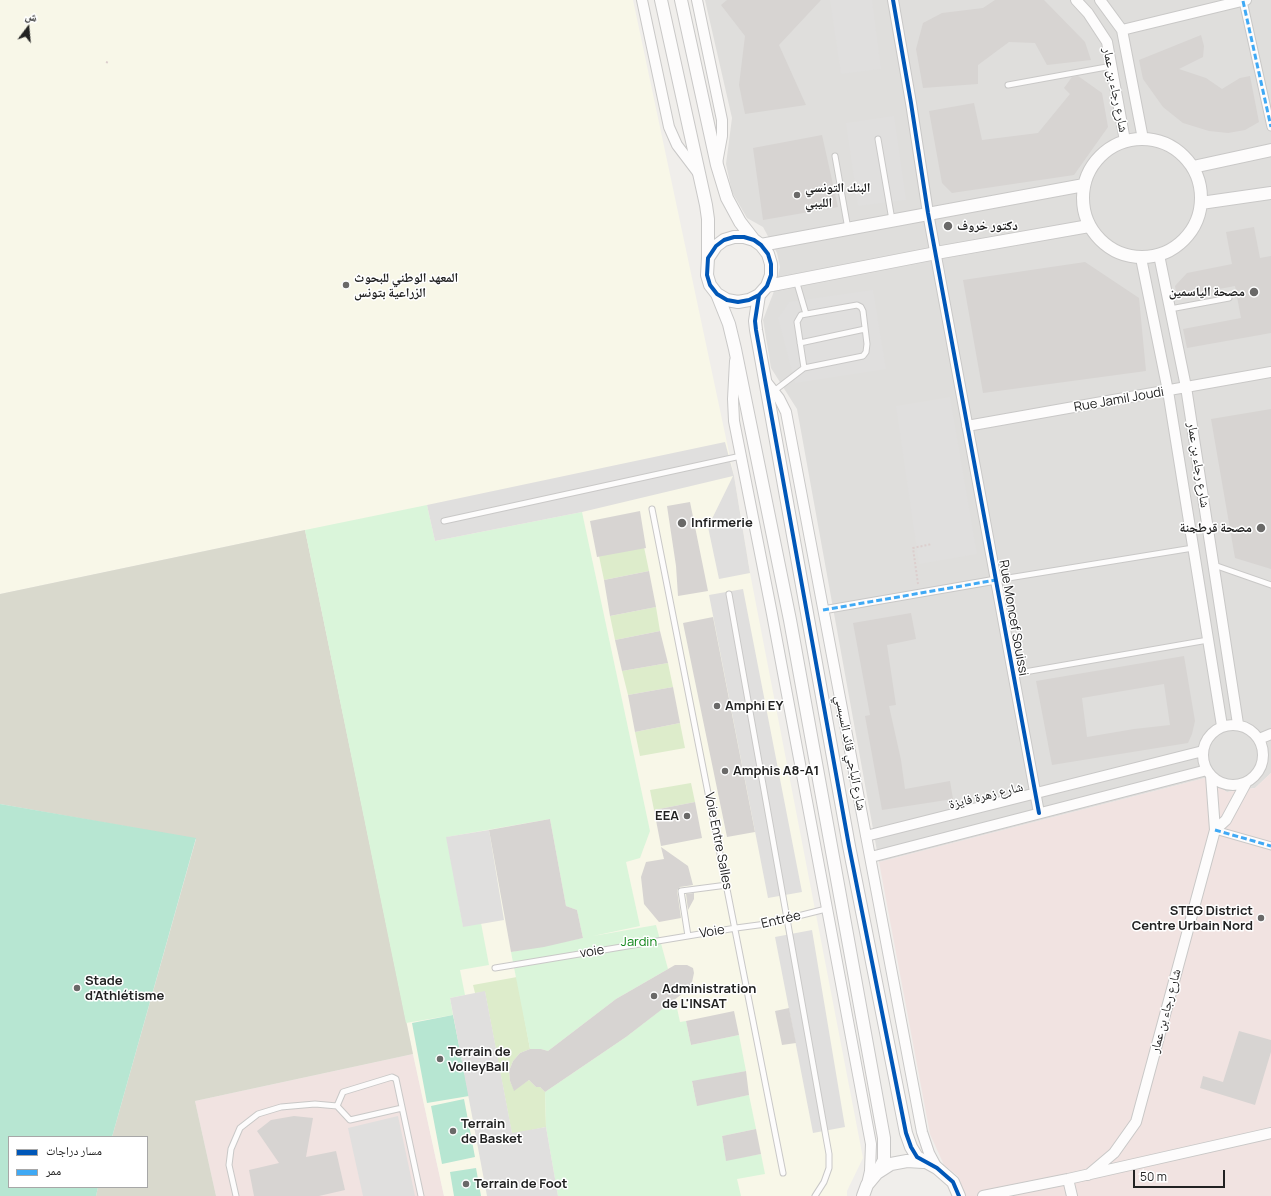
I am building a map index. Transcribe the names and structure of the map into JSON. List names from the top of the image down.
{
  "streets": {
    "street": [
      "شارع رجاء بن عمار",
      "Rue Jamil Joudi",
      "Rue Moncef Souissi",
      "شارع الباجي قائد السبسي",
      "شارع زهرة فايزة"
    ],
    "lane": [
      "Voie Entre Salles",
      "Entrée",
      "Voie",
      "voie"
    ]
  },
  "crossings": [
    ["شارع رجاء بن عمار", "Rue Jamil Joudi"],
    ["شارع رجاء بن عمار", "شارع زهرة فايزة"],
    ["Rue Jamil Joudi", "Rue Moncef Souissi"],
    ["Rue Moncef Souissi", "شارع زهرة فايزة"],
    ["شارع الباجي قائد السبسي", "شارع زهرة فايزة"],
    ["Voie Entre Salles", "Entrée"],
    ["Voie Entre Salles", "Voie"],
    ["Entrée", "Voie"],
    ["Voie", "voie"]
  ],
  "parks": ["Jardin"],
  "places": [
    "البنك التونسي الليبي",
    "دكتور خروف",
    "المعهد الوطني للبحوث الزراعية بتونس",
    "مصحة الياسمين",
    "Infirmerie",
    "مصحة قرطجنة",
    "Amphi EY",
    "Amphis A8-A1",
    "EEA",
    "STEG District Centre Urbain Nord",
    "Stade d'Athlétisme",
    "Administration de L'INSAT",
    "Terrain de VolleyBall",
    "Terrain de Basket",
    "Terrain de Foot"
  ],
  "legend": ["مسار دراجات", "ممر"],
  "scale_bar": "50 m",
  "north": "top"
}
